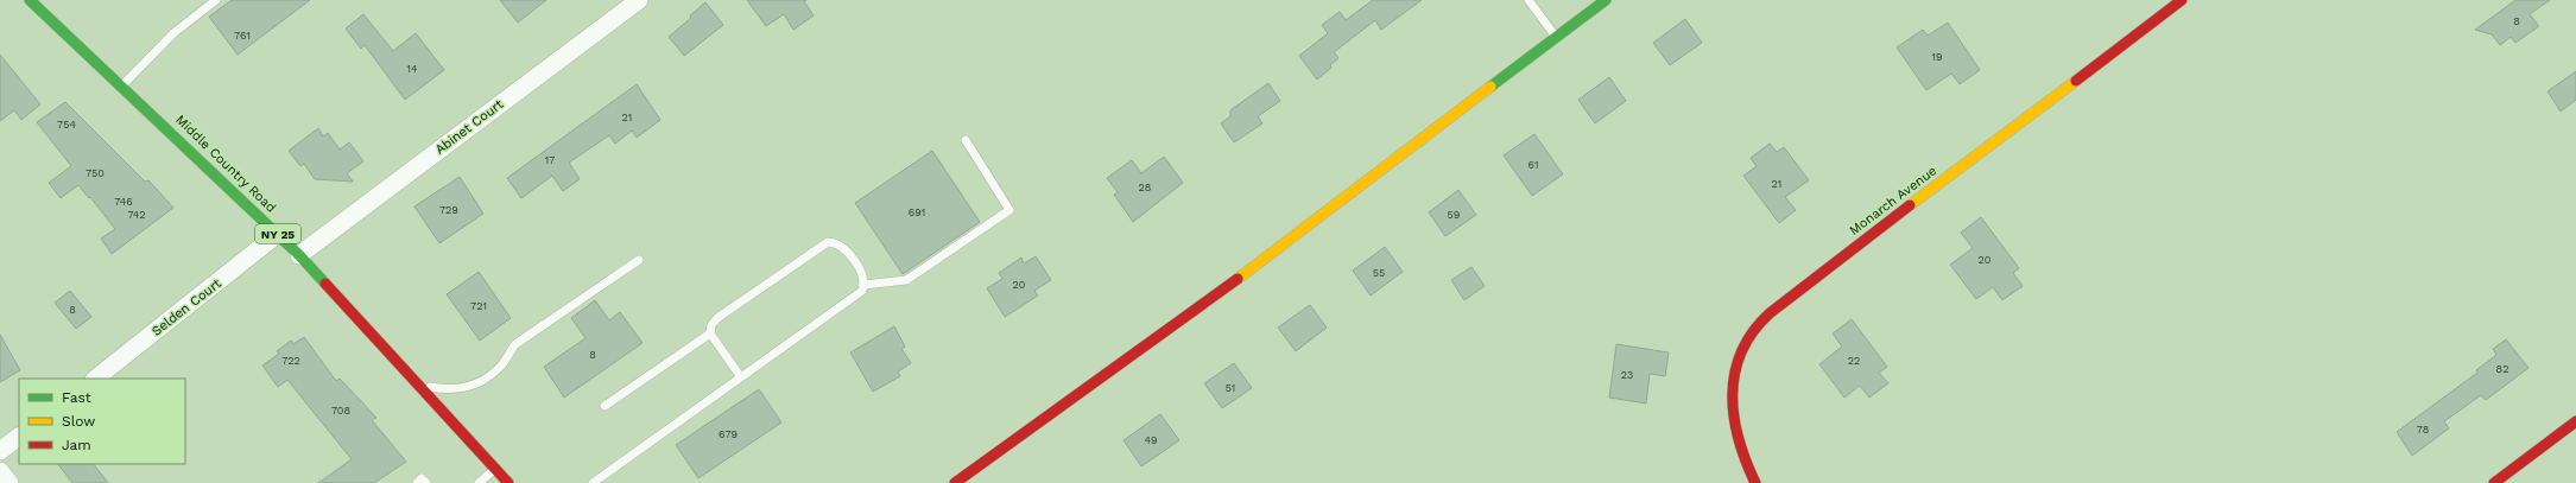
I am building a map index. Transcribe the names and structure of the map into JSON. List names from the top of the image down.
{
  "streets": {
    "street": [
      "Abinet Court",
      "Middle Country Road",
      "Monarch Avenue",
      "NY 25",
      "Selden Court"
    ]
  },
  "crossings": [
    ["Abinet Court", "Middle Country Road"],
    ["Middle Country Road", "Selden Court"]
  ],
  "house_numbers": [
    "8",
    "761",
    "19",
    "14",
    "21",
    "754",
    "17",
    "61",
    "750",
    "21",
    "28",
    "746",
    "729",
    "691",
    "742",
    "59",
    "20",
    "55",
    "20",
    "721",
    "8",
    "8",
    "722",
    "22",
    "82",
    "23",
    "51",
    "708",
    "78",
    "679",
    "49"
  ],
  "legend": ["Fast", "Slow", "Jam"]
}
